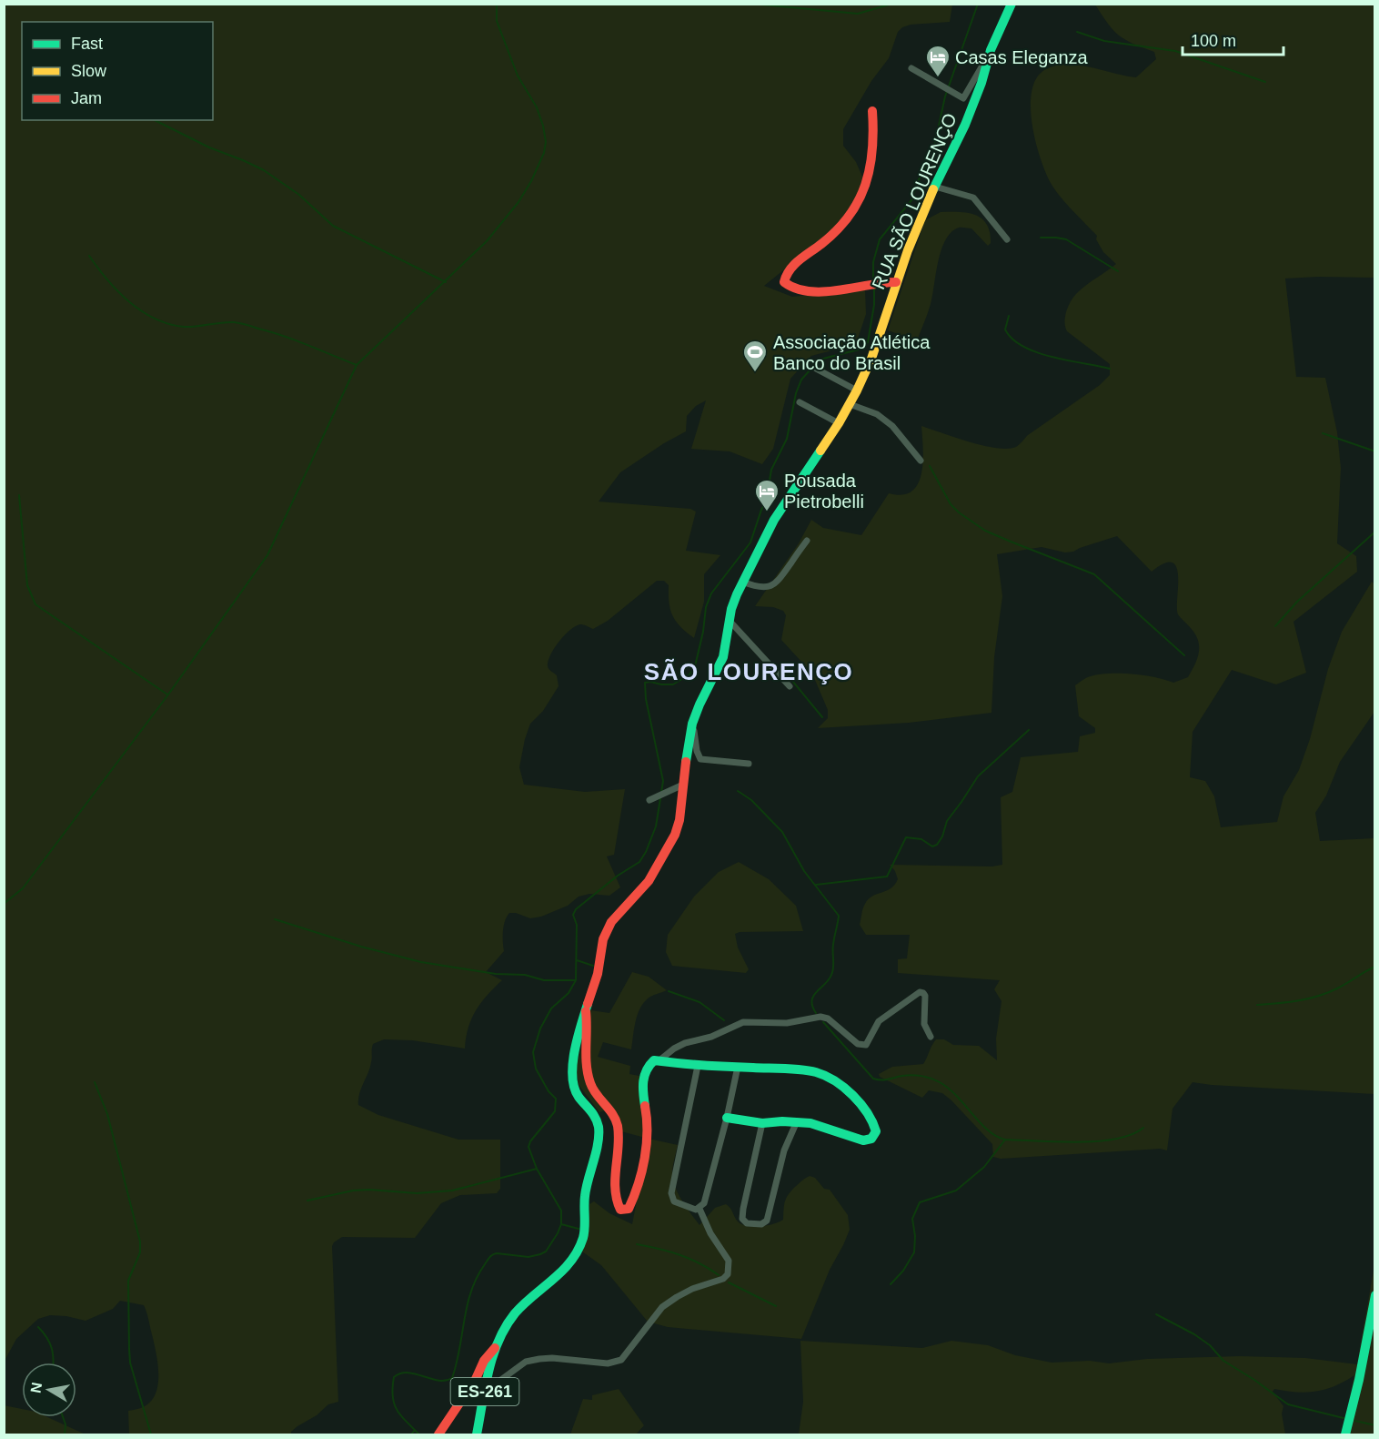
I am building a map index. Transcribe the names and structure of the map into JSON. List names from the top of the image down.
{
  "streets": {
    "main road": ["RUA SÃO LOURENÇO", "ES-261"]
  },
  "crossings": [
    ["RUA SÃO LOURENÇO", "ES-261"]
  ],
  "districts": ["SÃO LOURENÇO"],
  "places": {
    "hotel": ["Casas Eleganza", "Pousada Pietrobelli"],
    "sports": ["Associação Atlética Banco do Brasil"]
  },
  "legend": ["Fast", "Slow", "Jam"],
  "scale_bar": "100 m",
  "north": "left"
}
